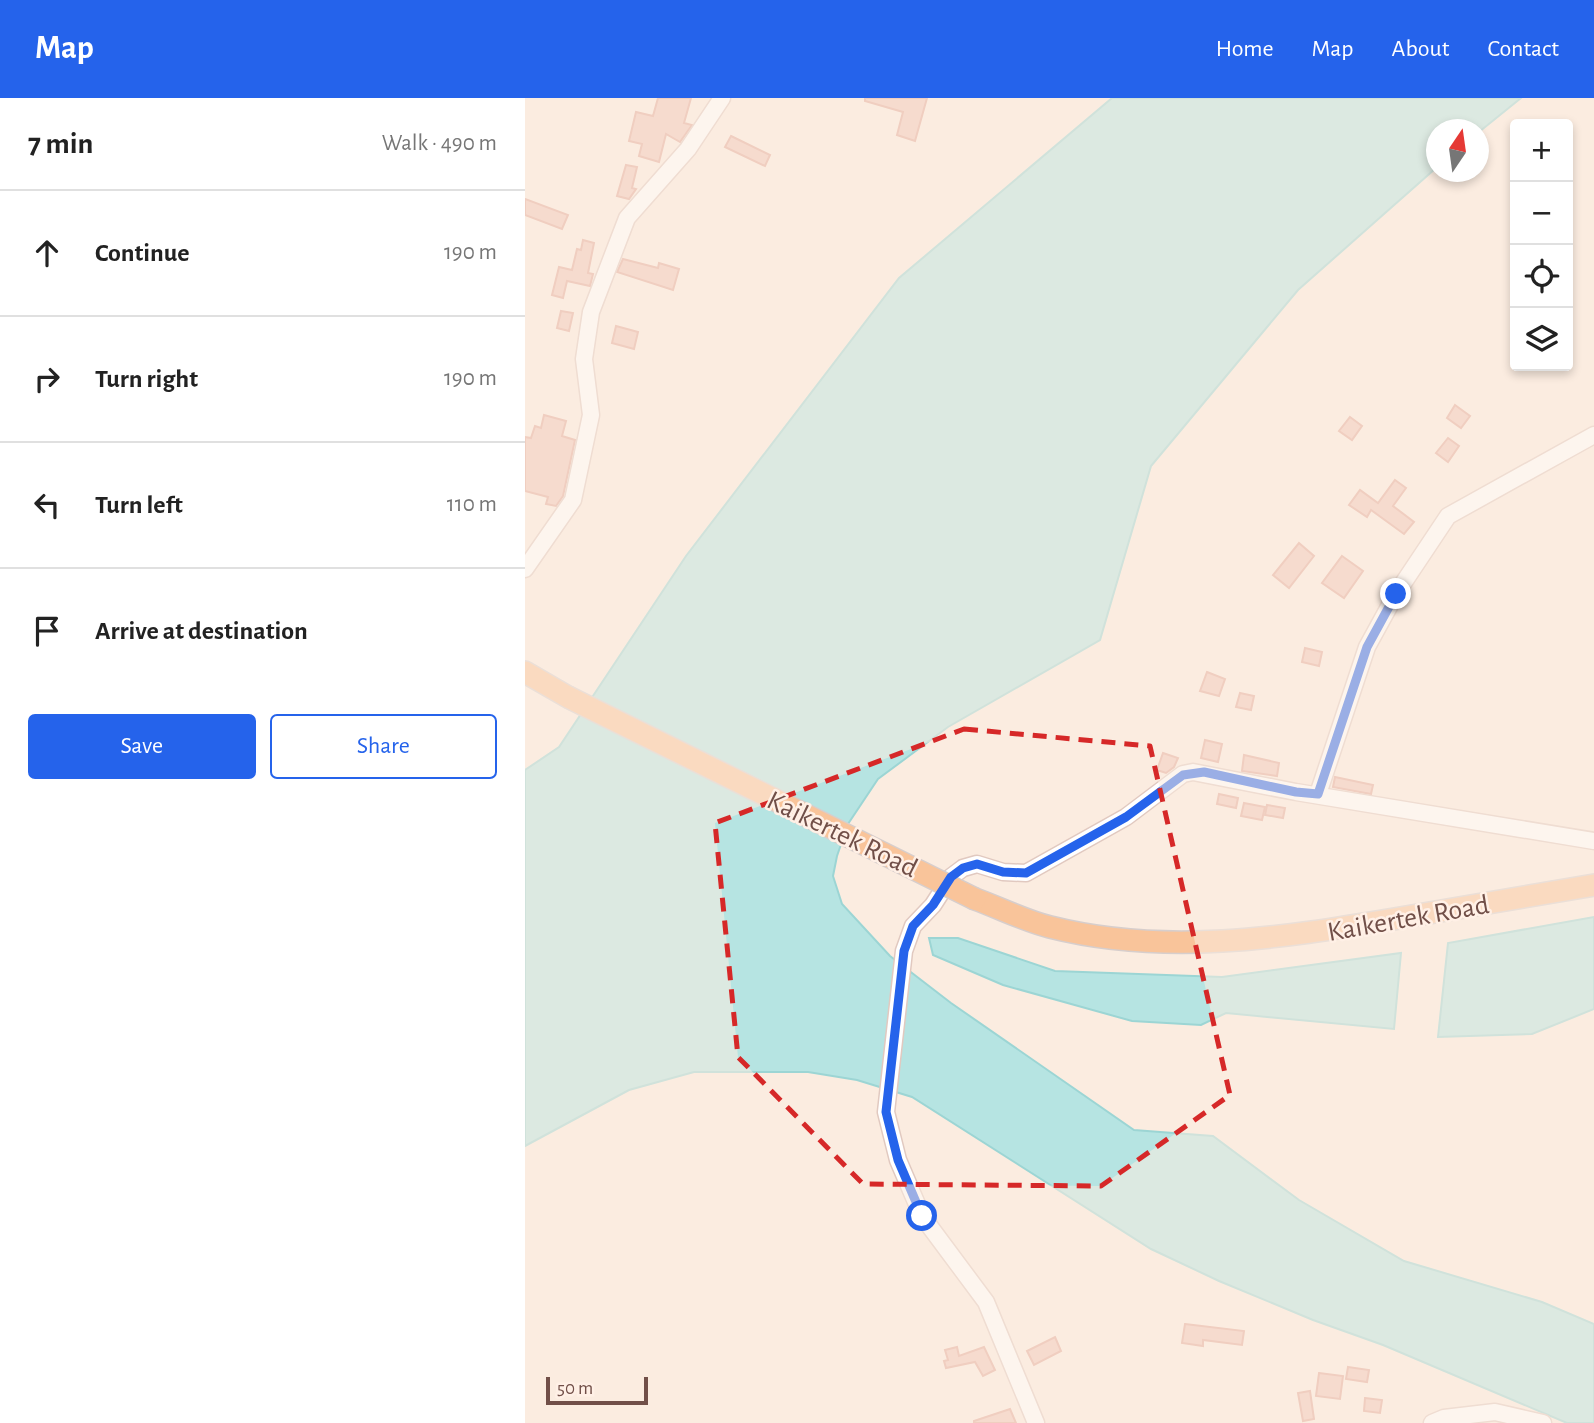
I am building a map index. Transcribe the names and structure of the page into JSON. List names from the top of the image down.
{
  "streets": {
    "main road": ["Kaikertek Road"]
  },
  "scale_bar": "50 m",
  "north": "top",
  "page": {
    "header": "Map",
    "nav": [
      "Home",
      "Map",
      "About",
      "Contact"
    ],
    "heading": ["7 min", "Walk · 490 m"],
    "map_buttons": ["+", "−"],
    "list": [
      ["Continue", "190 m"],
      ["Turn right", "190 m"],
      ["Turn left", "110 m"],
      "Arrive at destination"
    ],
    "buttons": ["Save", "Share"],
    "scale": "50 m"
  }
}
